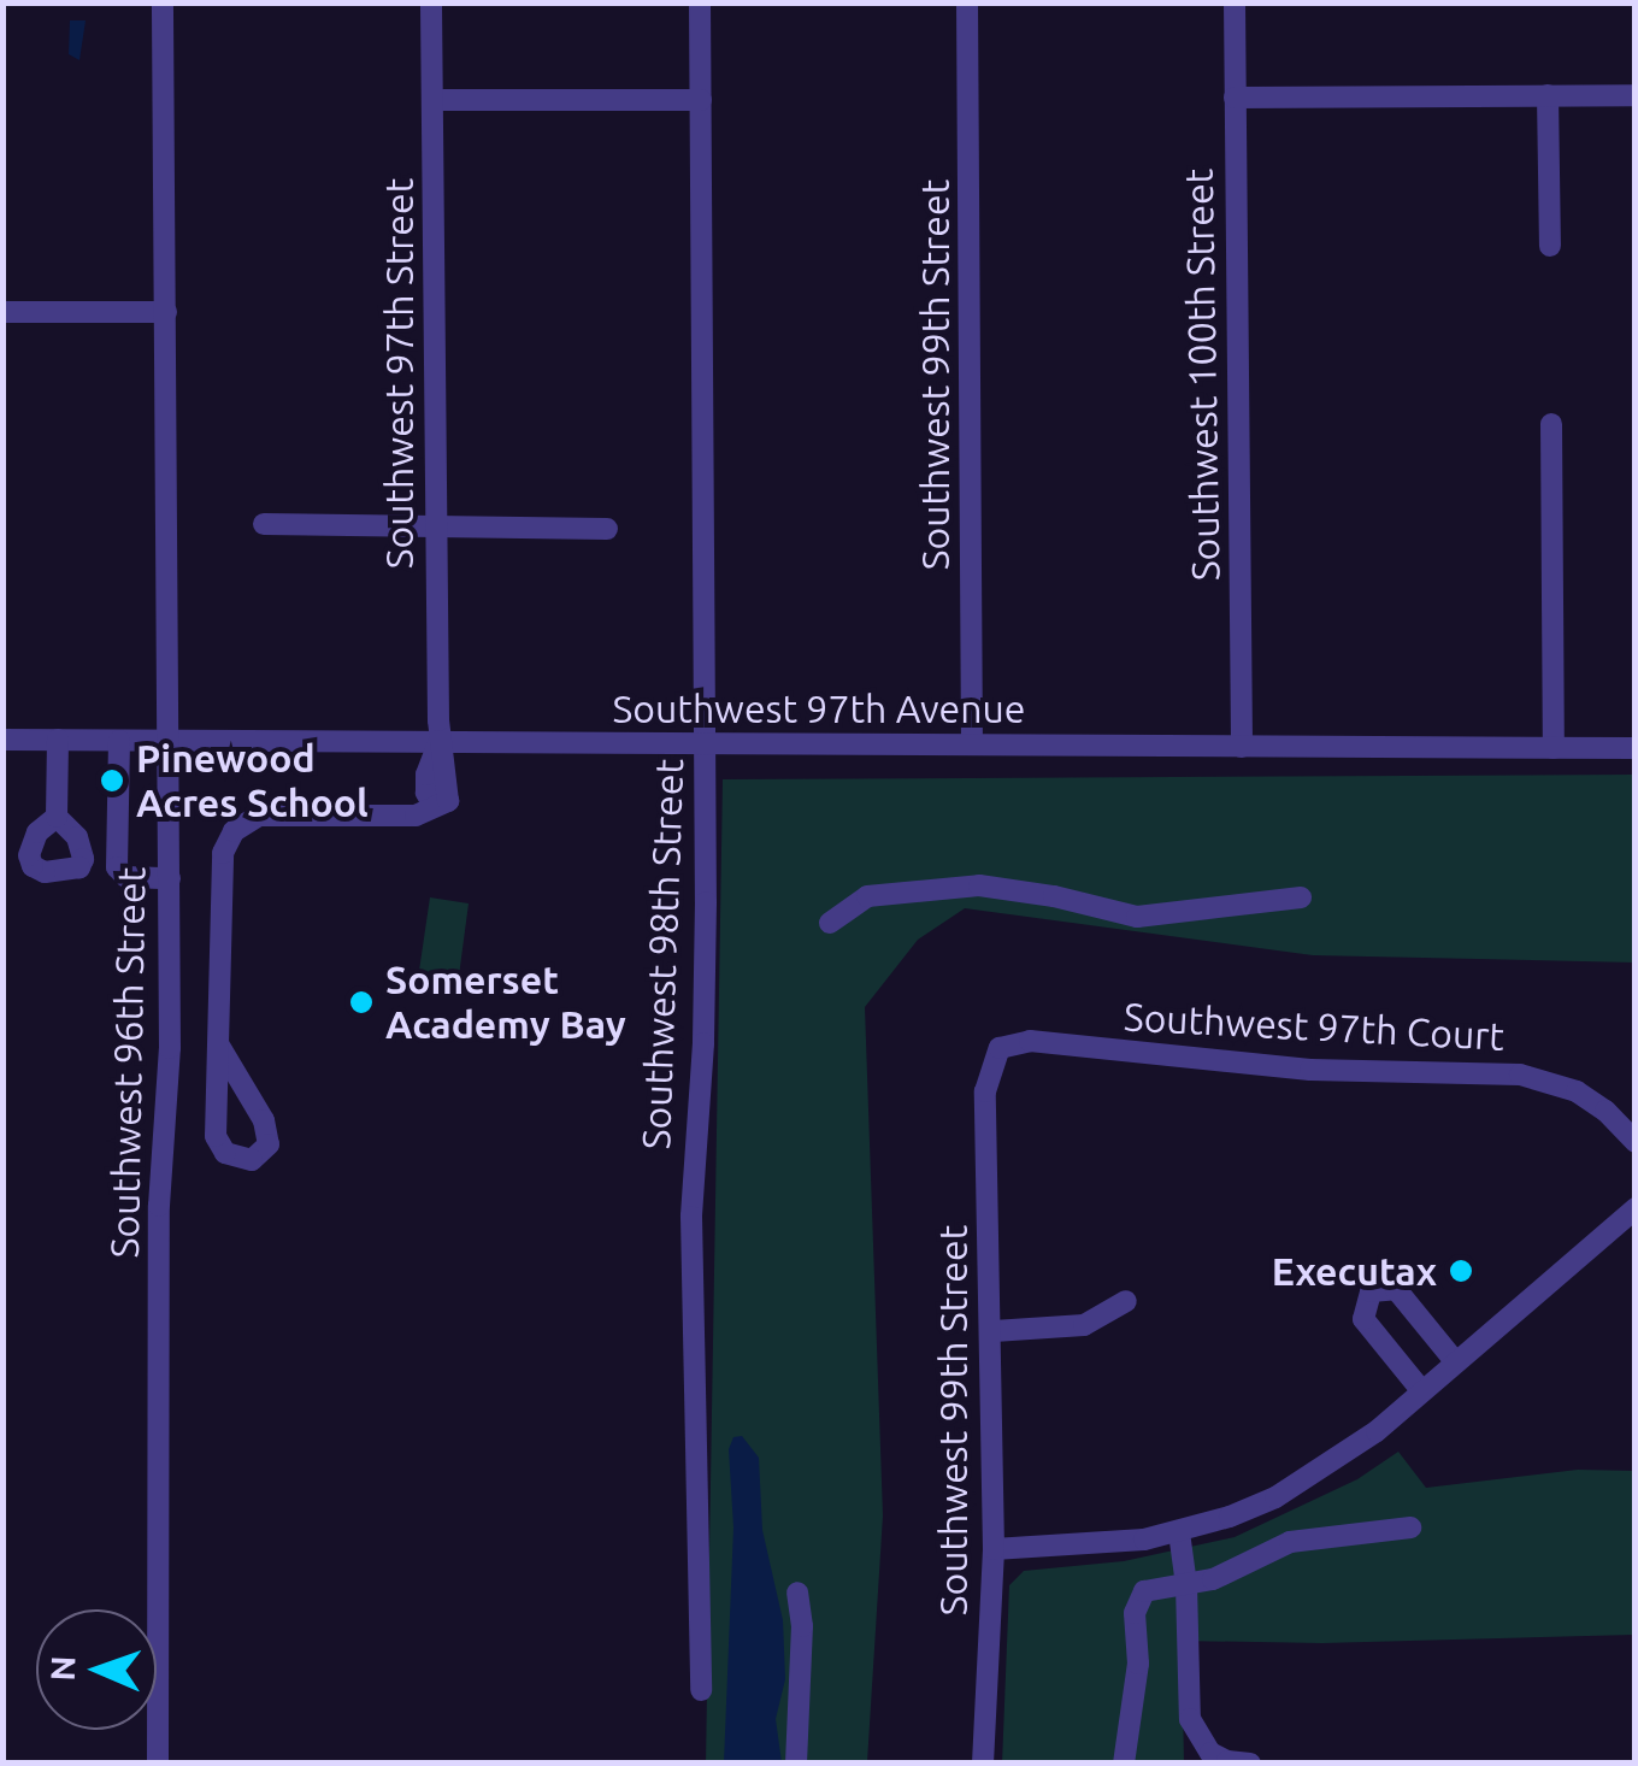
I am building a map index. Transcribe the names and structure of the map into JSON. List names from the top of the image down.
{
  "streets": {
    "street": [
      "Southwest 97th Street",
      "Southwest 99th Street",
      "Southwest 100th Street",
      "Southwest 97th Avenue",
      "Southwest 98th Street",
      "Southwest 97th Court",
      "Southwest 96th Street"
    ]
  },
  "crossings": [
    ["Southwest 97th Street", "Southwest 97th Avenue"],
    ["Southwest 99th Street", "Southwest 97th Avenue"],
    ["Southwest 99th Street", "Southwest 97th Court"],
    ["Southwest 100th Street", "Southwest 97th Avenue"],
    ["Southwest 97th Avenue", "Southwest 98th Street"],
    ["Southwest 97th Avenue", "Southwest 96th Street"]
  ],
  "places": ["Pinewood Acres School", "Somerset Academy Bay", "Executax"],
  "north": "left"
}
